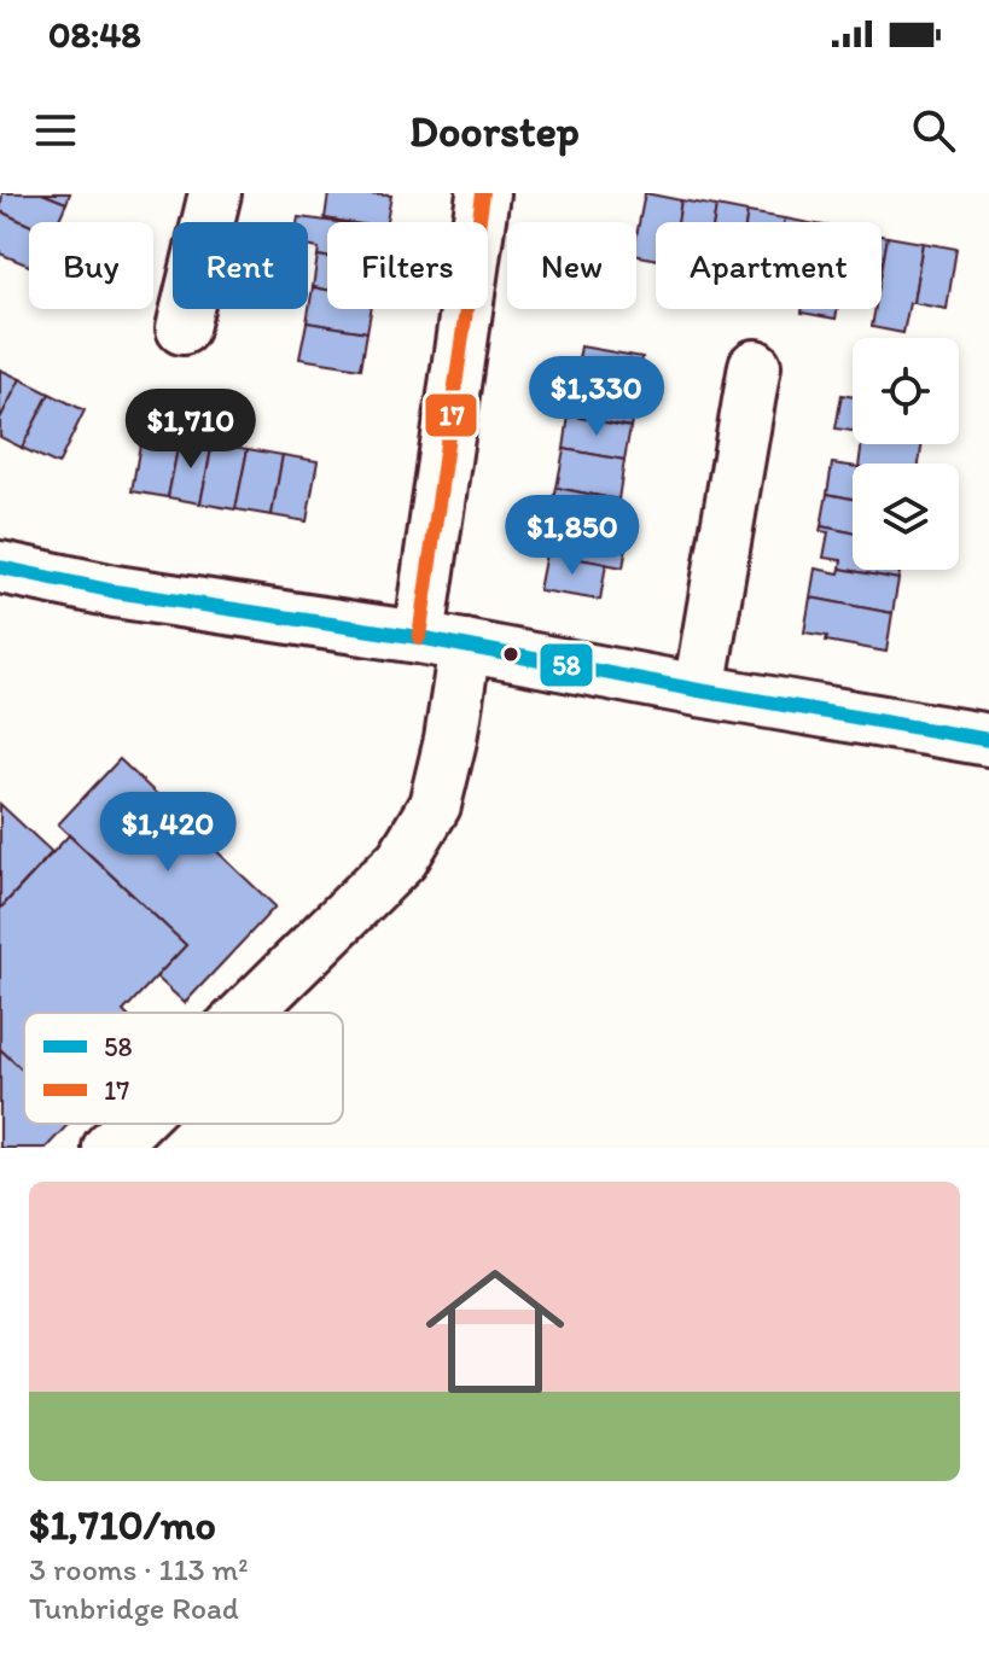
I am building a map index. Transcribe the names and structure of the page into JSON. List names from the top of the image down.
{
  "lines": ["transit line 17", "transit line 58"],
  "legend": ["58", "17"],
  "page": {
    "status": "08:48",
    "header": "Doorstep",
    "chip": [
      "Buy",
      "Rent",
      "Filters",
      "New",
      "Apartment"
    ],
    "price": [
      "$1,330",
      "$1,710",
      "$1,850",
      "$1,420"
    ],
    "list": [
      {
        "name": "$1,710/mo",
        "note": "3 rooms · 113 m² · Tunbridge Road"
      }
    ]
  }
}
